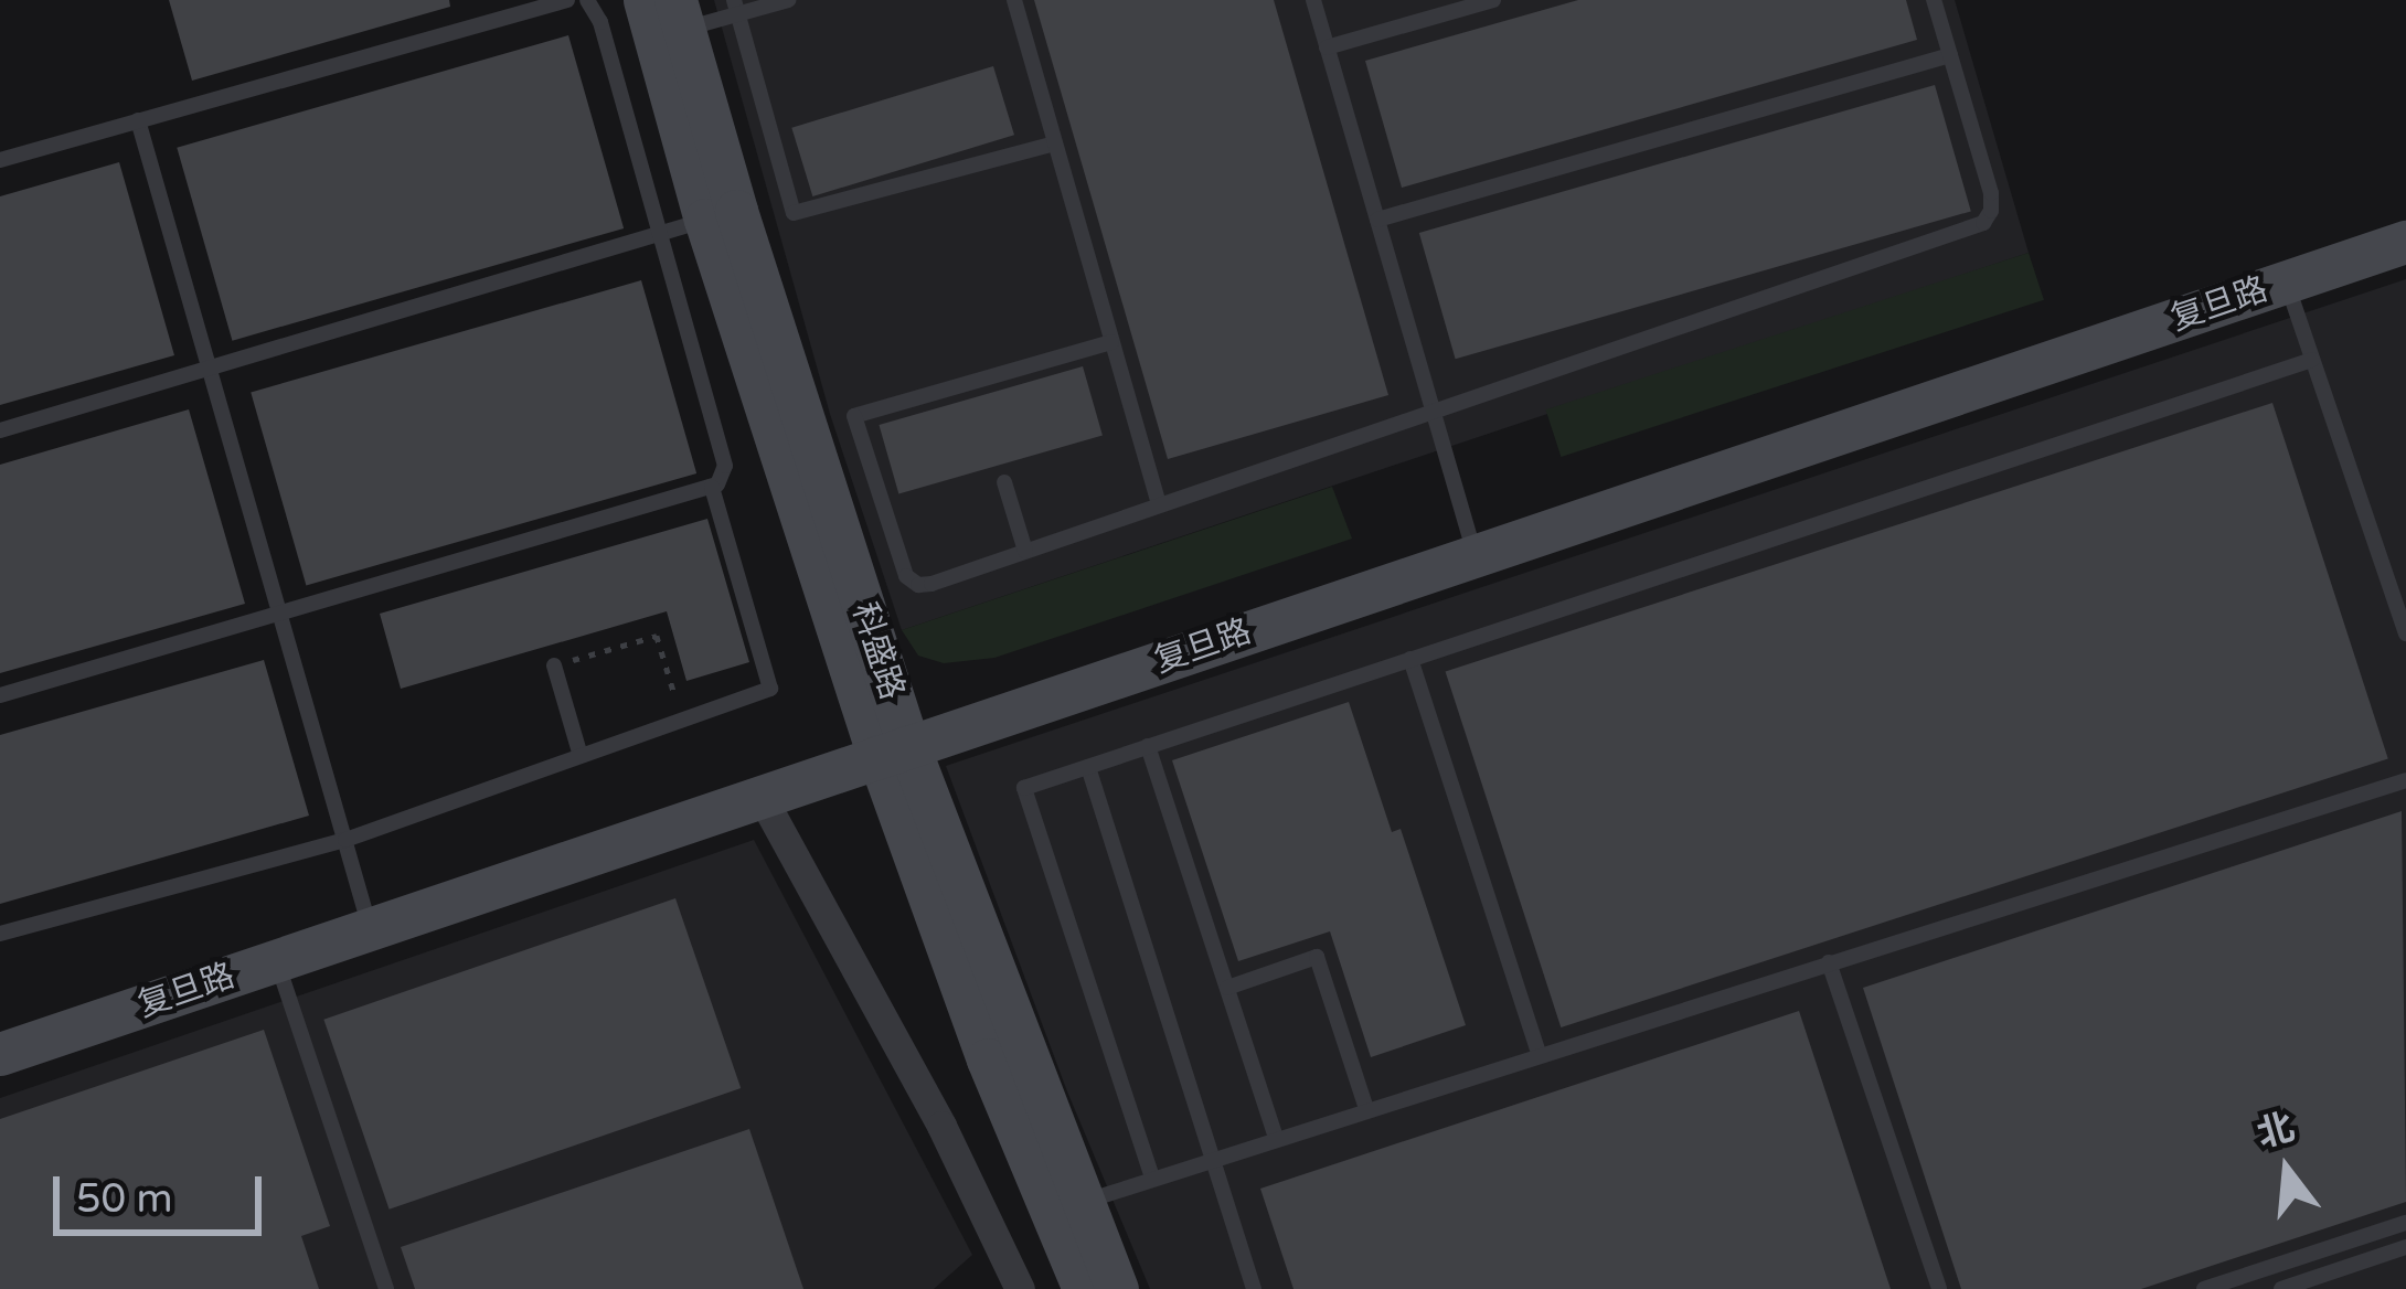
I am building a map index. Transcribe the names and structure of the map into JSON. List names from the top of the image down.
{
  "streets": {
    "street": ["复旦路", "科盛路"]
  },
  "crossings": [
    ["复旦路", "科盛路"]
  ],
  "scale_bar": "50 m",
  "north": "top"
}
